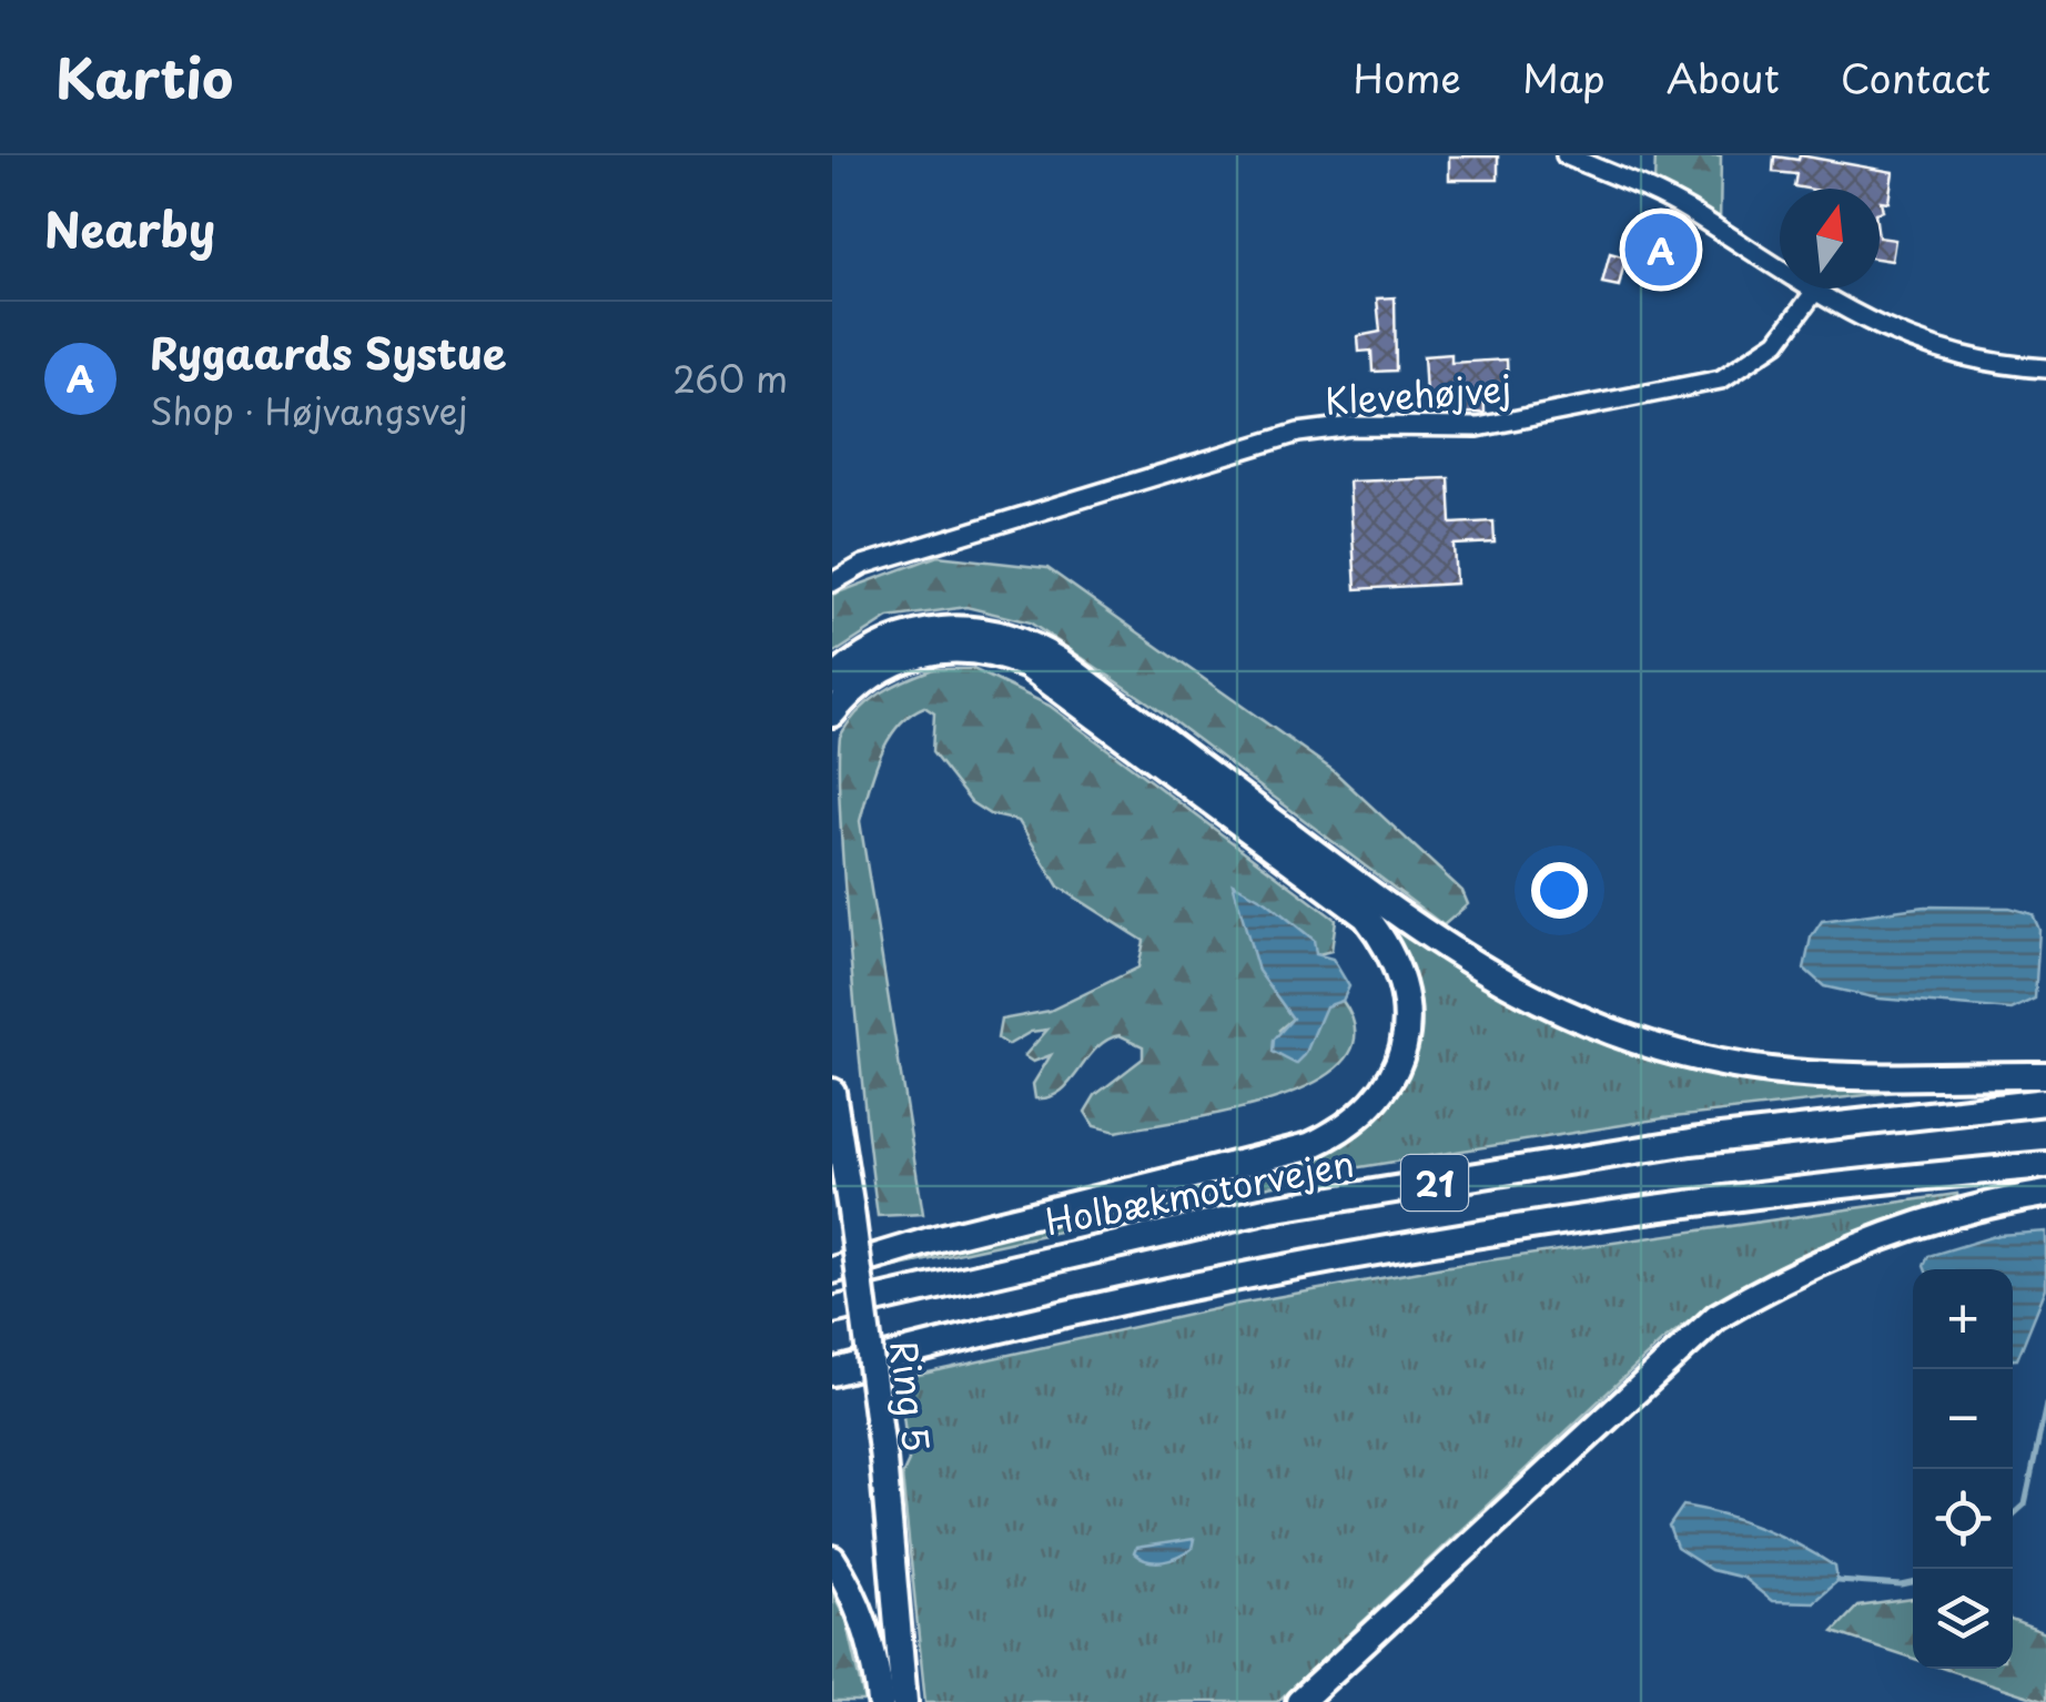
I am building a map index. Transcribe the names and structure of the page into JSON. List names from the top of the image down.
{
  "streets": {
    "highway": ["21", "Holbækmotorvejen", "Ring 5"],
    "street": ["Klevehøjvej"]
  },
  "north": "top",
  "page": {
    "header": "Kartio",
    "nav": [
      "Home",
      "Map",
      "About",
      "Contact"
    ],
    "heading": "Nearby",
    "pins": "A",
    "list": [
      {
        "mark": "A",
        "name": "Rygaards Systue",
        "note": "Shop · Højvangsvej",
        "value": "260 m"
      }
    ],
    "map_buttons": ["+", "−"]
  }
}
